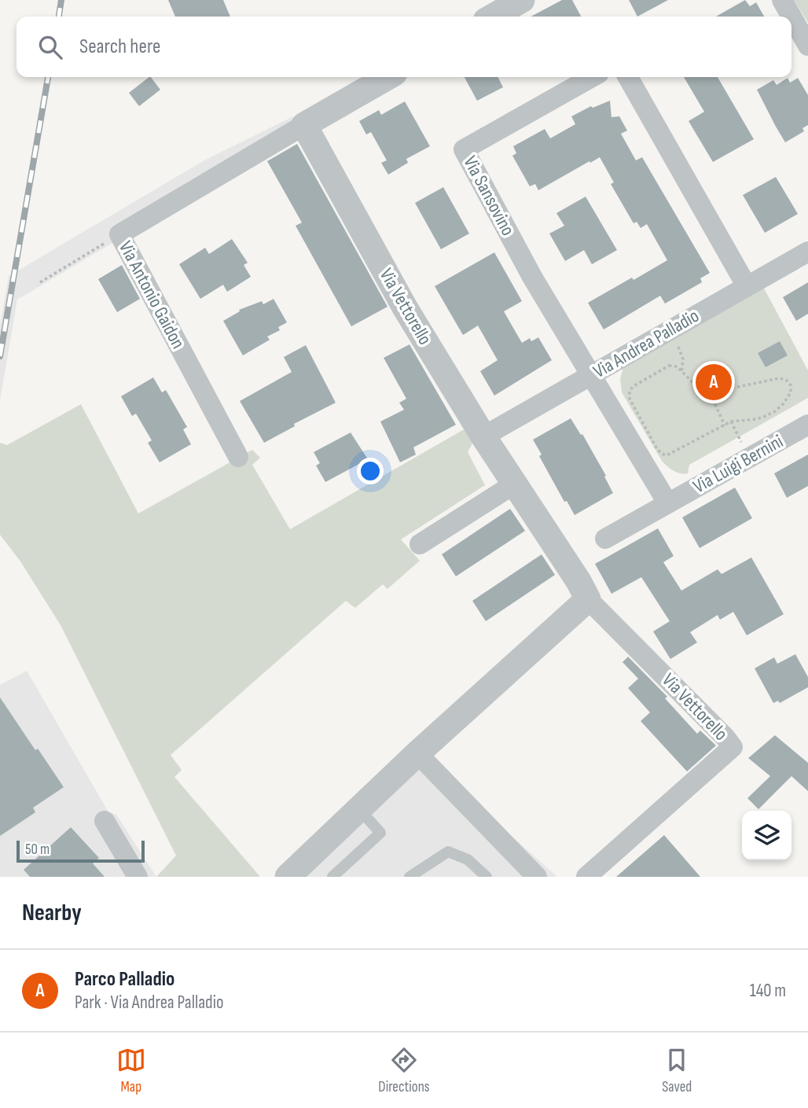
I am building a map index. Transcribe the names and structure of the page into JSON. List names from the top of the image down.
{
  "streets": {
    "street": [
      "Via Sansovino",
      "Via Antonio Gaidon",
      "Via Vettorello",
      "Via Andrea Palladio",
      "Via Luigi Bernini"
    ]
  },
  "crossings": [
    ["Via Sansovino", "Via Andrea Palladio"],
    ["Via Antonio Gaidon", "Via Vettorello"],
    ["Via Vettorello", "Via Andrea Palladio"]
  ],
  "scale_bar": "50 m",
  "page": {
    "search": "Search here",
    "pins": "A",
    "scale": "50 m",
    "heading": "Nearby",
    "list": [
      {
        "mark": "A",
        "name": "Parco Palladio",
        "note": "Park · Via Andrea Palladio",
        "value": "140 m"
      }
    ],
    "nav": ["Map", "Directions", "Saved"]
  }
}
